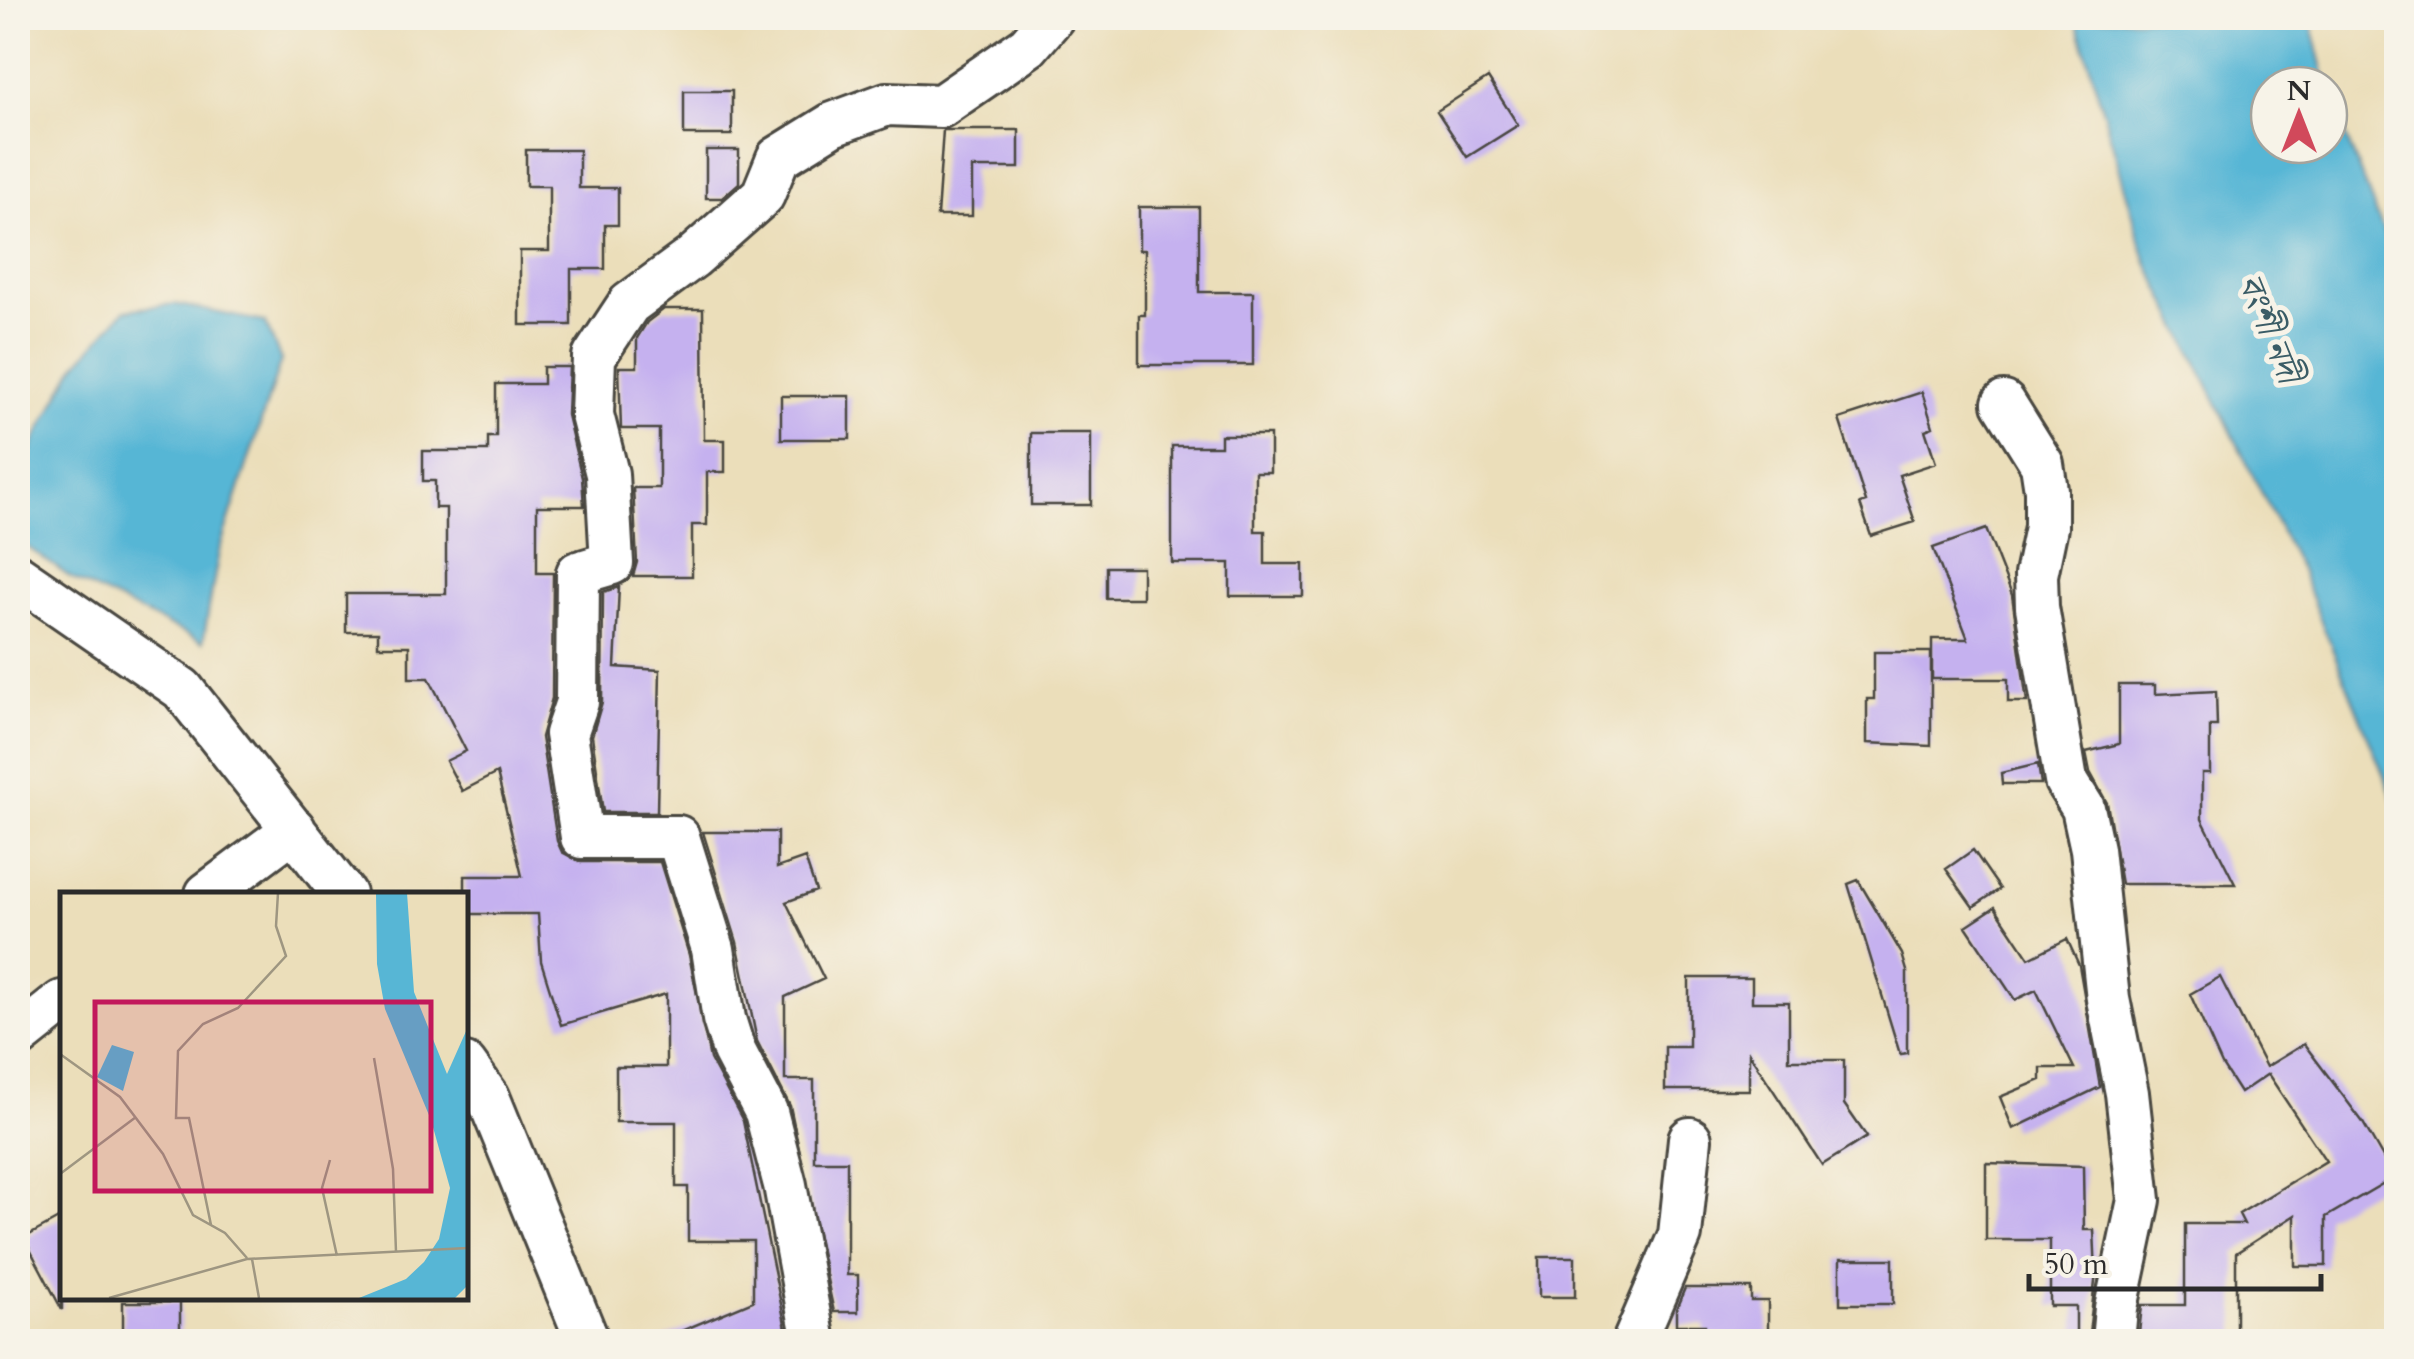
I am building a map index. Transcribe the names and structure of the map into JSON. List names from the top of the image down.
{
  "water": ["বংশী নদী"],
  "scale_bar": "50 m",
  "north": "top"
}
